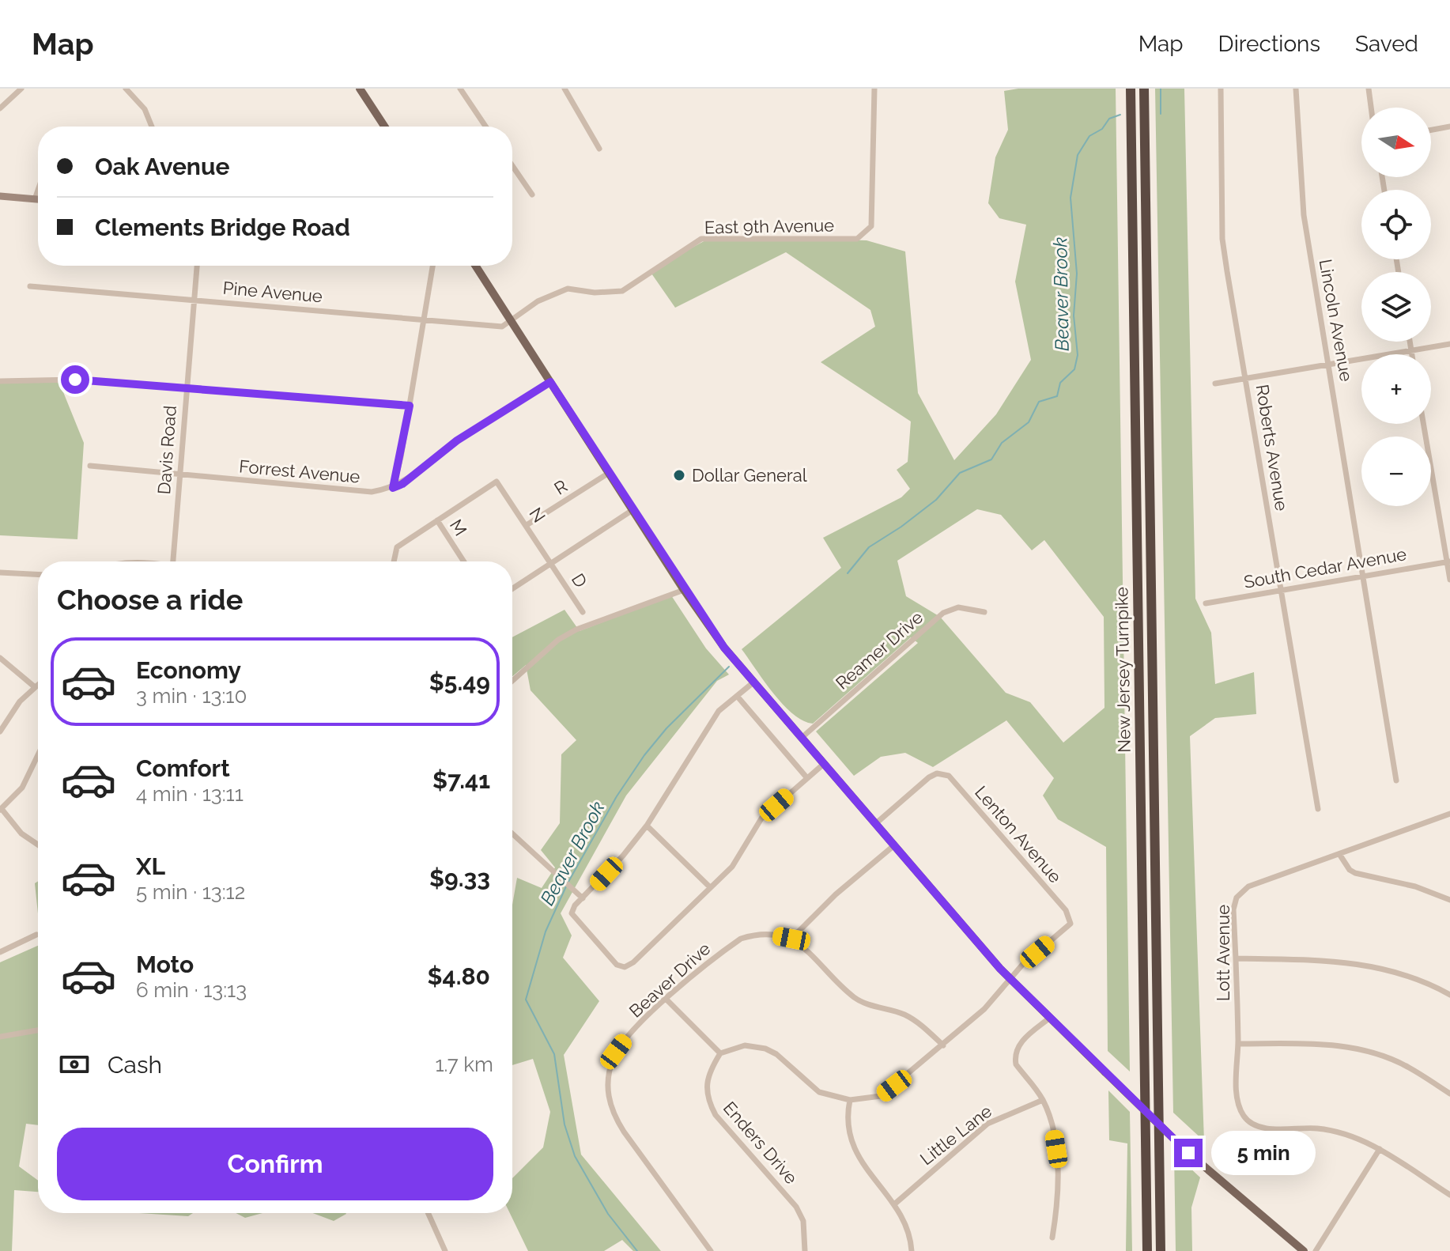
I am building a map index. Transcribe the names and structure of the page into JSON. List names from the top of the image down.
{
  "streets": {
    "highway": ["New Jersey Turnpike"],
    "street": [
      "East 9th Avenue",
      "Pine Avenue",
      "Lincoln Avenue",
      "Roberts Avenue",
      "Davis Road",
      "Forrest Avenue",
      "R",
      "N",
      "M",
      "South Cedar Avenue",
      "D",
      "Reamer Drive",
      "Lenton Avenue",
      "Lott Avenue",
      "Beaver Drive",
      "Little Lane",
      "Enders Drive"
    ]
  },
  "crossings": [
    ["East 9th Avenue", "Pine Avenue"],
    ["Pine Avenue", "Davis Road"],
    ["Lincoln Avenue", "South Cedar Avenue"],
    ["Roberts Avenue", "South Cedar Avenue"],
    ["Davis Road", "Forrest Avenue"],
    ["R", "N"],
    ["N", "M"],
    ["N", "D"]
  ],
  "water": ["Beaver Brook"],
  "places": ["Dollar General"],
  "north": "right",
  "page": {
    "header": "Map",
    "nav": ["Map", "Directions", "Saved"],
    "map_buttons": ["+", "−"],
    "banner": ["Oak Avenue", "Clements Bridge Road"],
    "heading": "Choose a ride",
    "list": [
      {
        "name": "Economy",
        "note": "3 min · 13:10",
        "value": "$5.49"
      },
      {
        "name": "Comfort",
        "note": "4 min · 13:11",
        "value": "$7.41"
      },
      {
        "name": "XL",
        "note": "5 min · 13:12",
        "value": "$9.33"
      },
      {
        "name": "Moto",
        "note": "6 min · 13:13",
        "value": "$4.80"
      }
    ],
    "pay": ["Cash", "1.7 km"],
    "buttons": "Confirm",
    "bubble": "5 min"
  }
}
